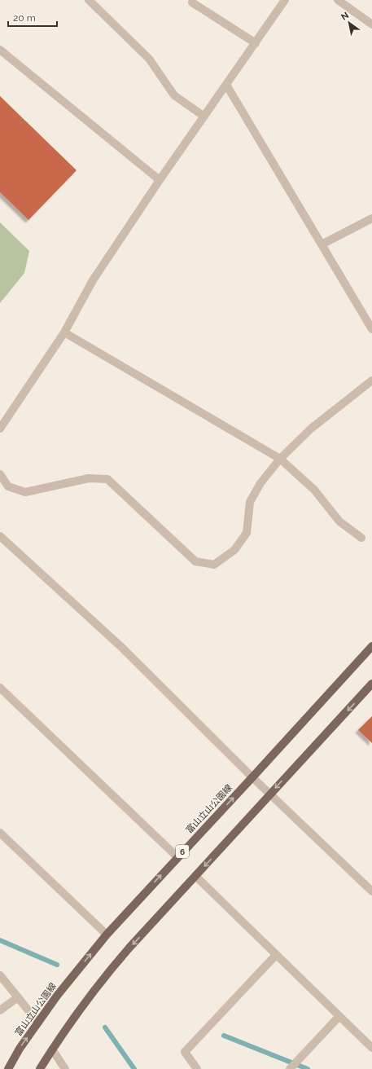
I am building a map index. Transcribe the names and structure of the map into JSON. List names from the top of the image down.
{
  "streets": {
    "main road": ["富山立山公園線", "6"]
  },
  "scale_bar": "20 m",
  "north": "top left"
}
